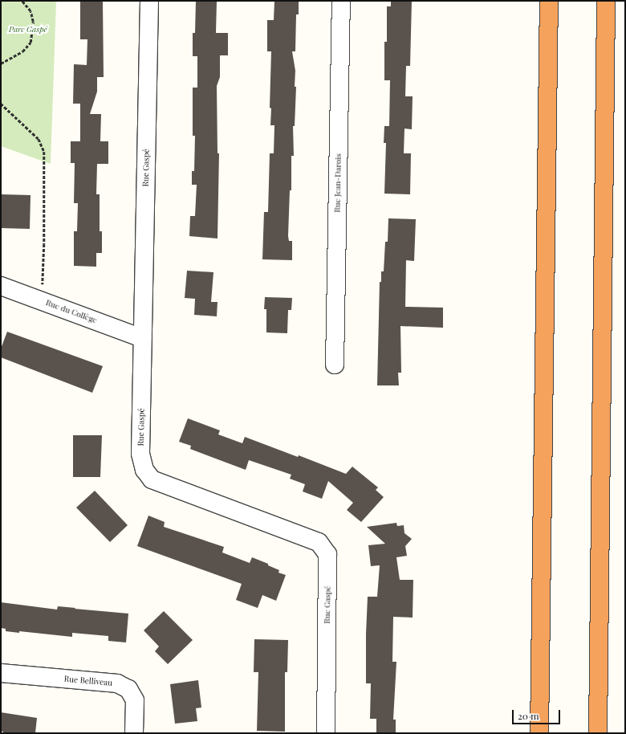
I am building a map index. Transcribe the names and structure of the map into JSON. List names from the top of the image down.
{
  "streets": {
    "street": [
      "Rue Gaspé",
      "Rue Jean-Darois",
      "Rue du Collège",
      "Rue Belliveau"
    ]
  },
  "crossings": [
    ["Rue Gaspé", "Rue du Collège"]
  ],
  "parks": ["Parc Gaspé"],
  "scale_bar": "20 m"
}
